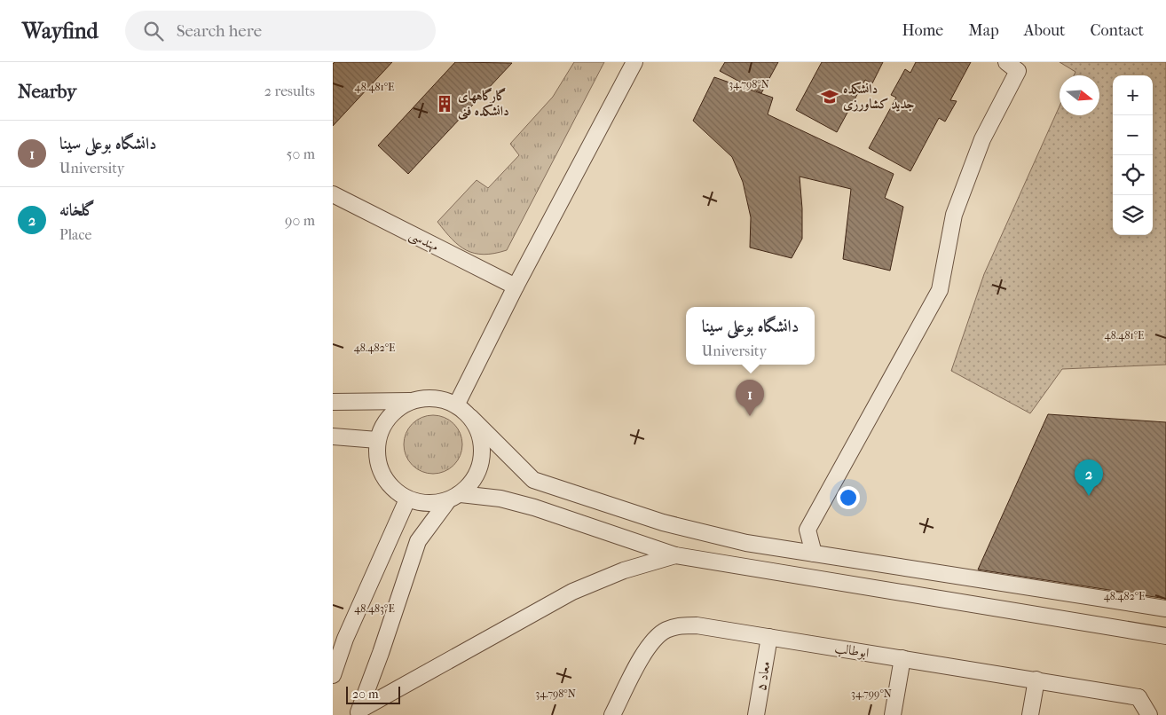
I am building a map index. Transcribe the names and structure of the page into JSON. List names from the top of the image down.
{
  "streets": {
    "street": ["مهندسی", "ابوطالب", "معاد ۵"]
  },
  "crossings": [
    ["ابوطالب", "معاد ۵"]
  ],
  "places": {
    "school or university": ["دانشکده جدید کشاورزی"],
    "building": ["گارگاههای دانشکده فنی"]
  },
  "scale_bar": "20 m",
  "north": "right",
  "page": {
    "header": "Wayfind",
    "search": "Search here",
    "nav": [
      "Home",
      "Map",
      "About",
      "Contact"
    ],
    "heading": ["Nearby", "2 results"],
    "map_buttons": ["+", "−"],
    "list": [
      {
        "mark": "1",
        "name": "دانشگاه بوعلی سینا",
        "note": "University",
        "value": "50 m"
      },
      {
        "mark": "2",
        "name": "گلخانه",
        "note": "Place",
        "value": "90 m"
      }
    ],
    "popup": ["دانشگاه بوعلی سینا", "University"],
    "pins": ["1", "2"],
    "scale": "20 m"
  },
  "coordinates": [
    "34.798°N",
    "48.481°E",
    "48.482°E",
    "48.483°E",
    "34.799°N"
  ]
}
